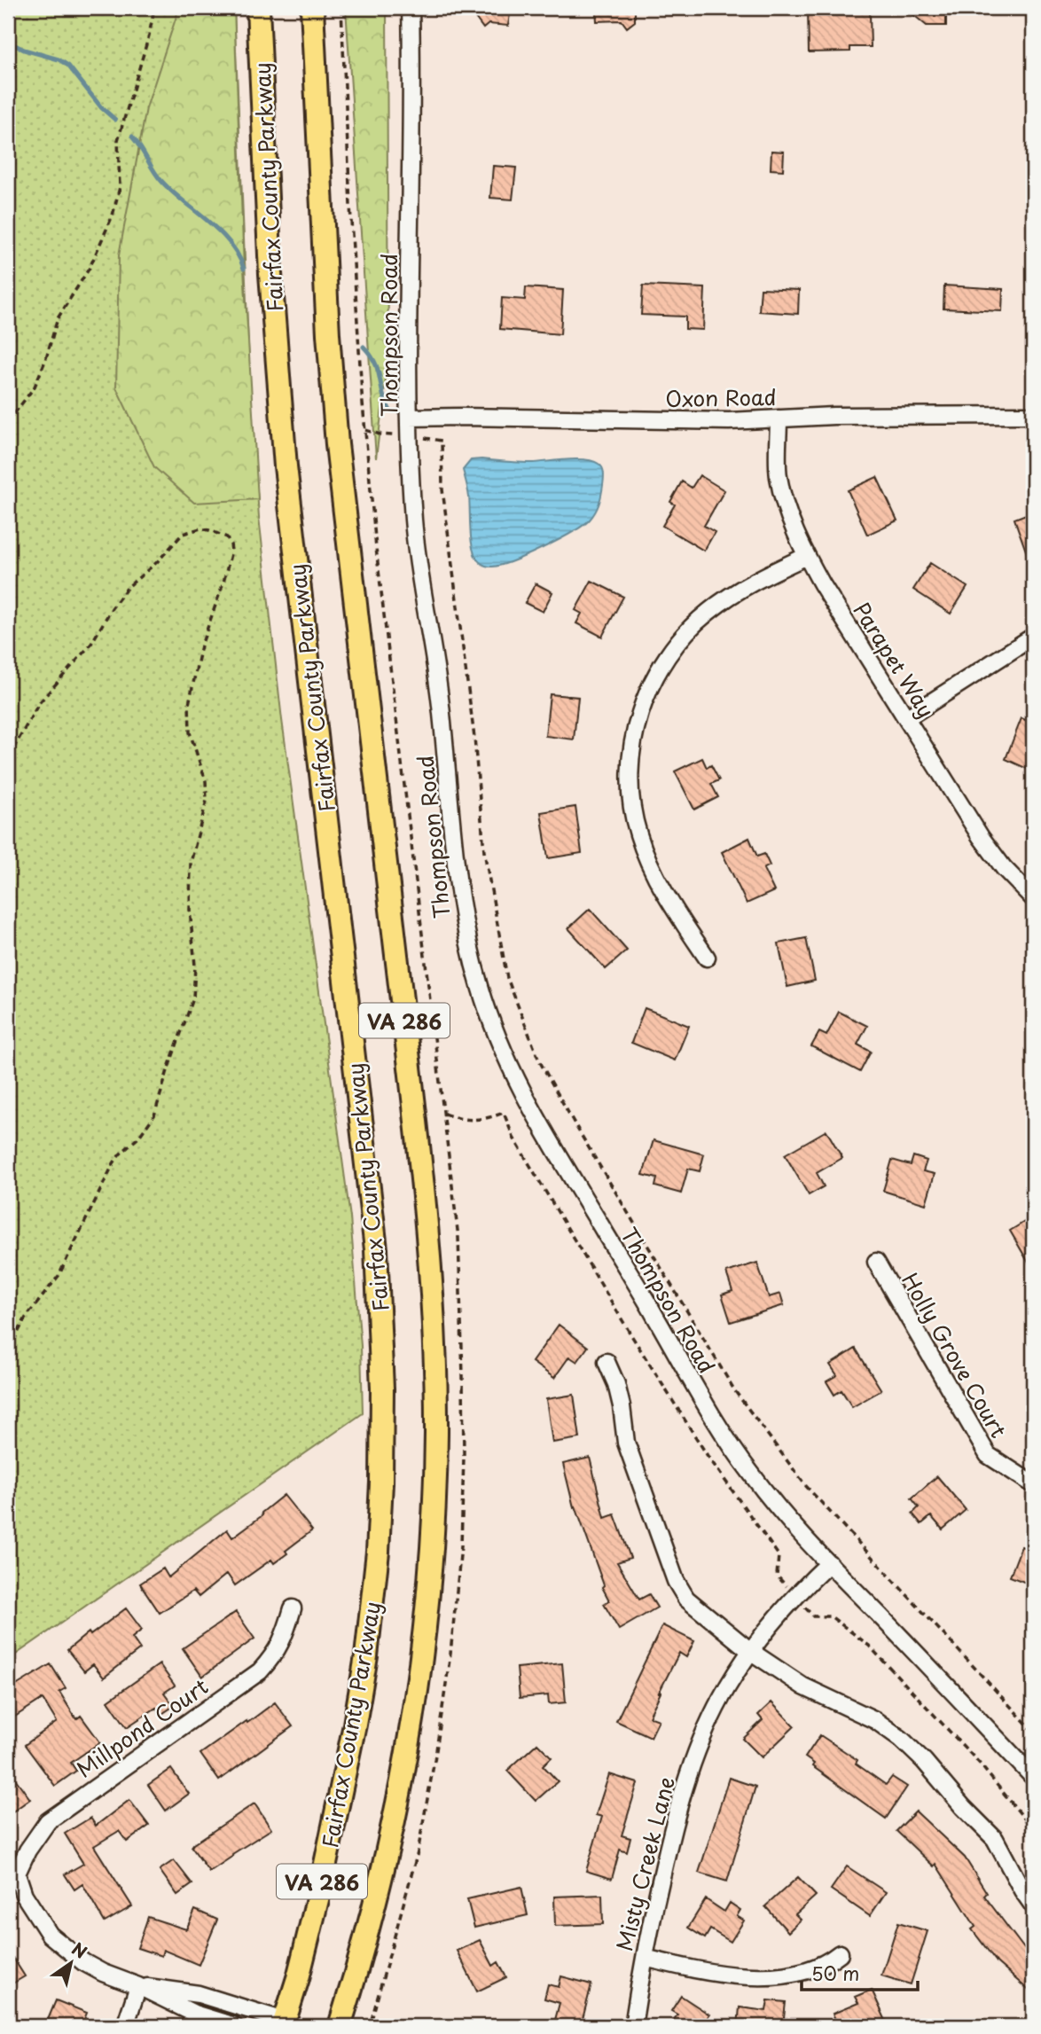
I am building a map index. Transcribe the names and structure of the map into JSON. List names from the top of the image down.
{
  "streets": {
    "highway": ["Fairfax County Parkway", "VA 286"],
    "street": [
      "Thompson Road",
      "Oxon Road",
      "Parapet Way",
      "Holly Grove Court",
      "Millpond Court",
      "Misty Creek Lane"
    ]
  },
  "crossings": [
    ["Thompson Road", "Oxon Road"],
    ["Thompson Road", "Misty Creek Lane"],
    ["Oxon Road", "Parapet Way"]
  ],
  "scale_bar": "50 m",
  "north": "top right"
}
